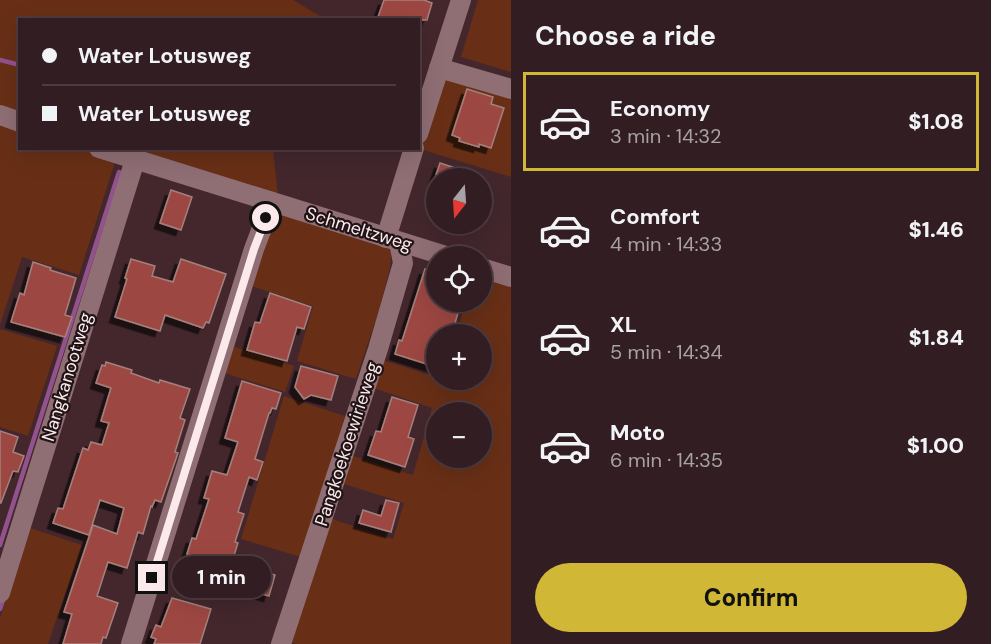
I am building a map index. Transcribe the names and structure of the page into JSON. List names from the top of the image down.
{
  "streets": {
    "street": ["Schmeltzweg", "Nangkanootweg", "Pangkoekoewirieweg"]
  },
  "crossings": [
    ["Schmeltzweg", "Nangkanootweg"],
    ["Schmeltzweg", "Pangkoekoewirieweg"]
  ],
  "north": "bottom",
  "page": {
    "heading": "Choose a ride",
    "banner": ["Water Lotusweg", "Water Lotusweg"],
    "list": [
      {
        "name": "Economy",
        "note": "3 min · 14:32",
        "value": "$1.08"
      },
      {
        "name": "Comfort",
        "note": "4 min · 14:33",
        "value": "$1.46"
      },
      {
        "name": "XL",
        "note": "5 min · 14:34",
        "value": "$1.84"
      },
      {
        "name": "Moto",
        "note": "6 min · 14:35",
        "value": "$1.00"
      }
    ],
    "map_buttons": ["+", "−"],
    "buttons": "Confirm",
    "bubble": "1 min"
  }
}
